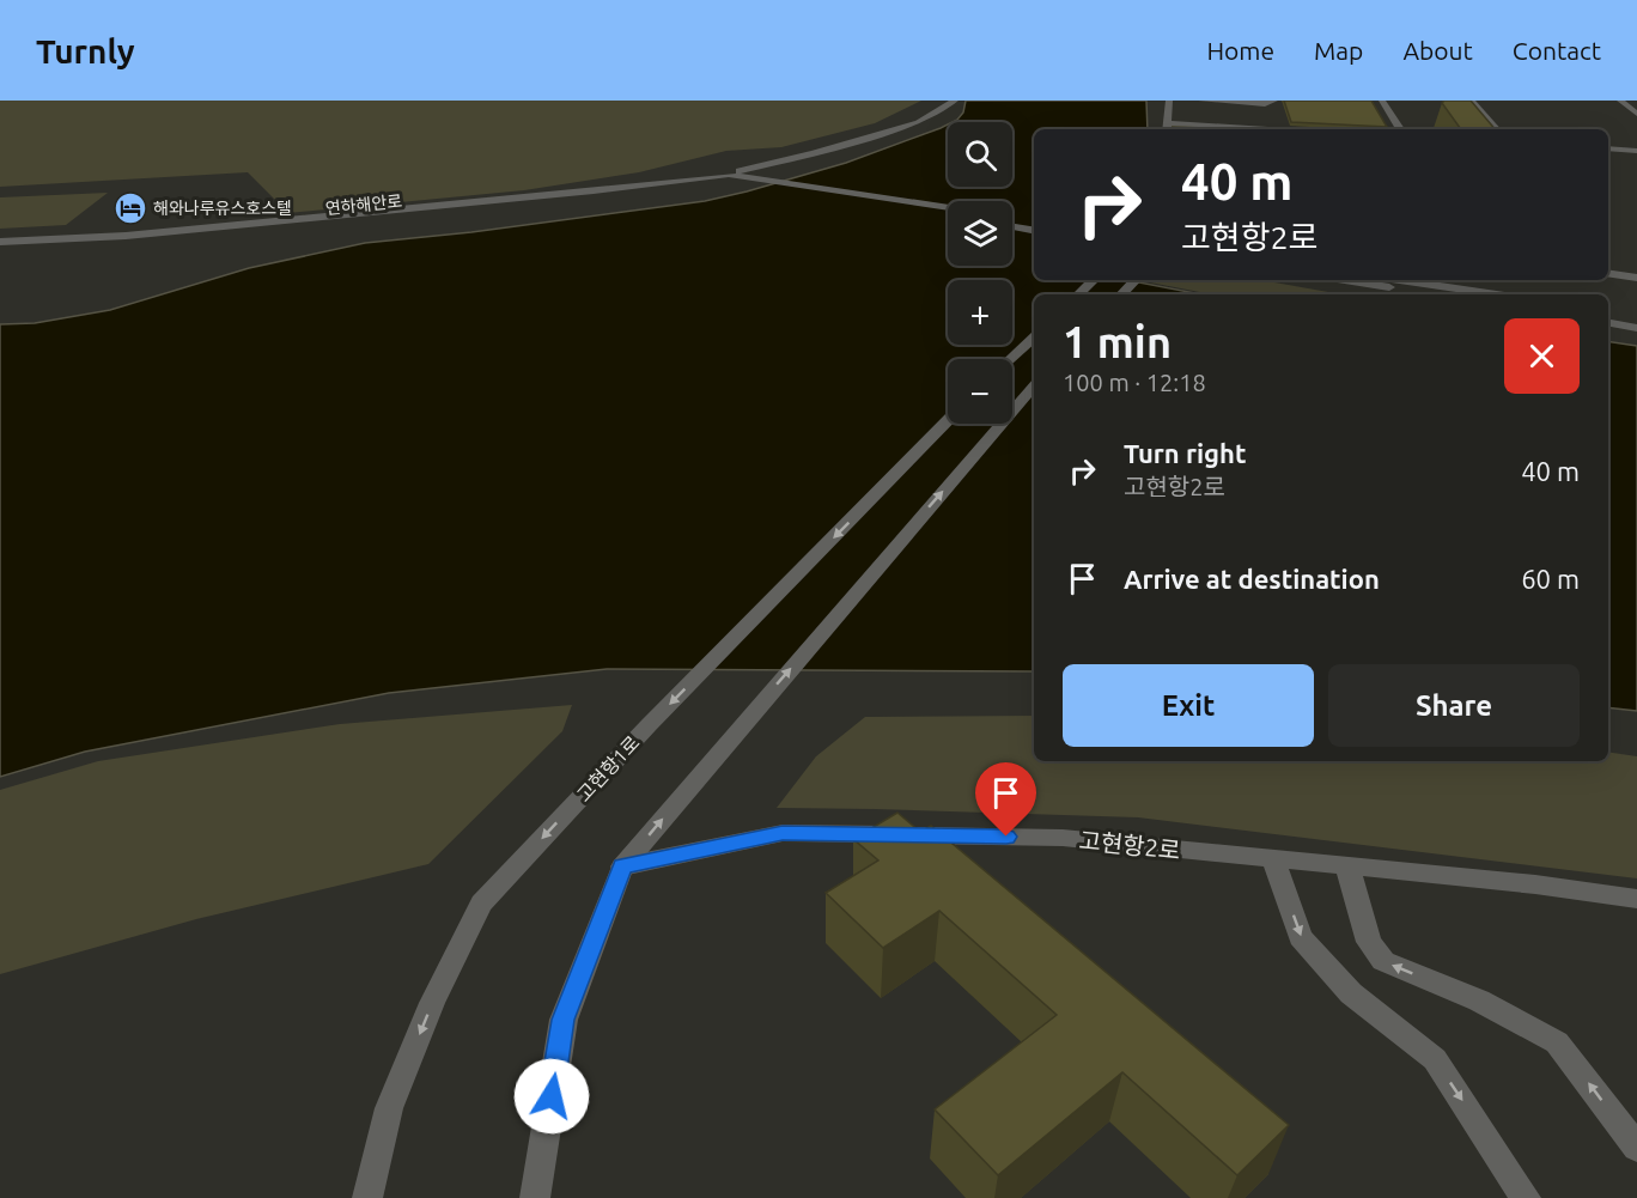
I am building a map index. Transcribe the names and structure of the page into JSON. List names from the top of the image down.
{
  "streets": {
    "street": ["연하해안로", "고현항1로", "고현항2로"]
  },
  "places": {
    "hotel": ["해와나루유스호스텔"]
  },
  "page": {
    "header": "Turnly",
    "nav": [
      "Home",
      "Map",
      "About",
      "Contact"
    ],
    "map_buttons": ["+", "−"],
    "turn": ["40 m", "고현항2로"],
    "heading": ["1 min", "100 m · 12:18"],
    "list": [
      {
        "name": "Turn right",
        "note": "고현항2로",
        "value": "40 m"
      },
      {
        "name": "Arrive at destination",
        "value": "60 m"
      }
    ],
    "buttons": ["Exit", "Share"]
  }
}
